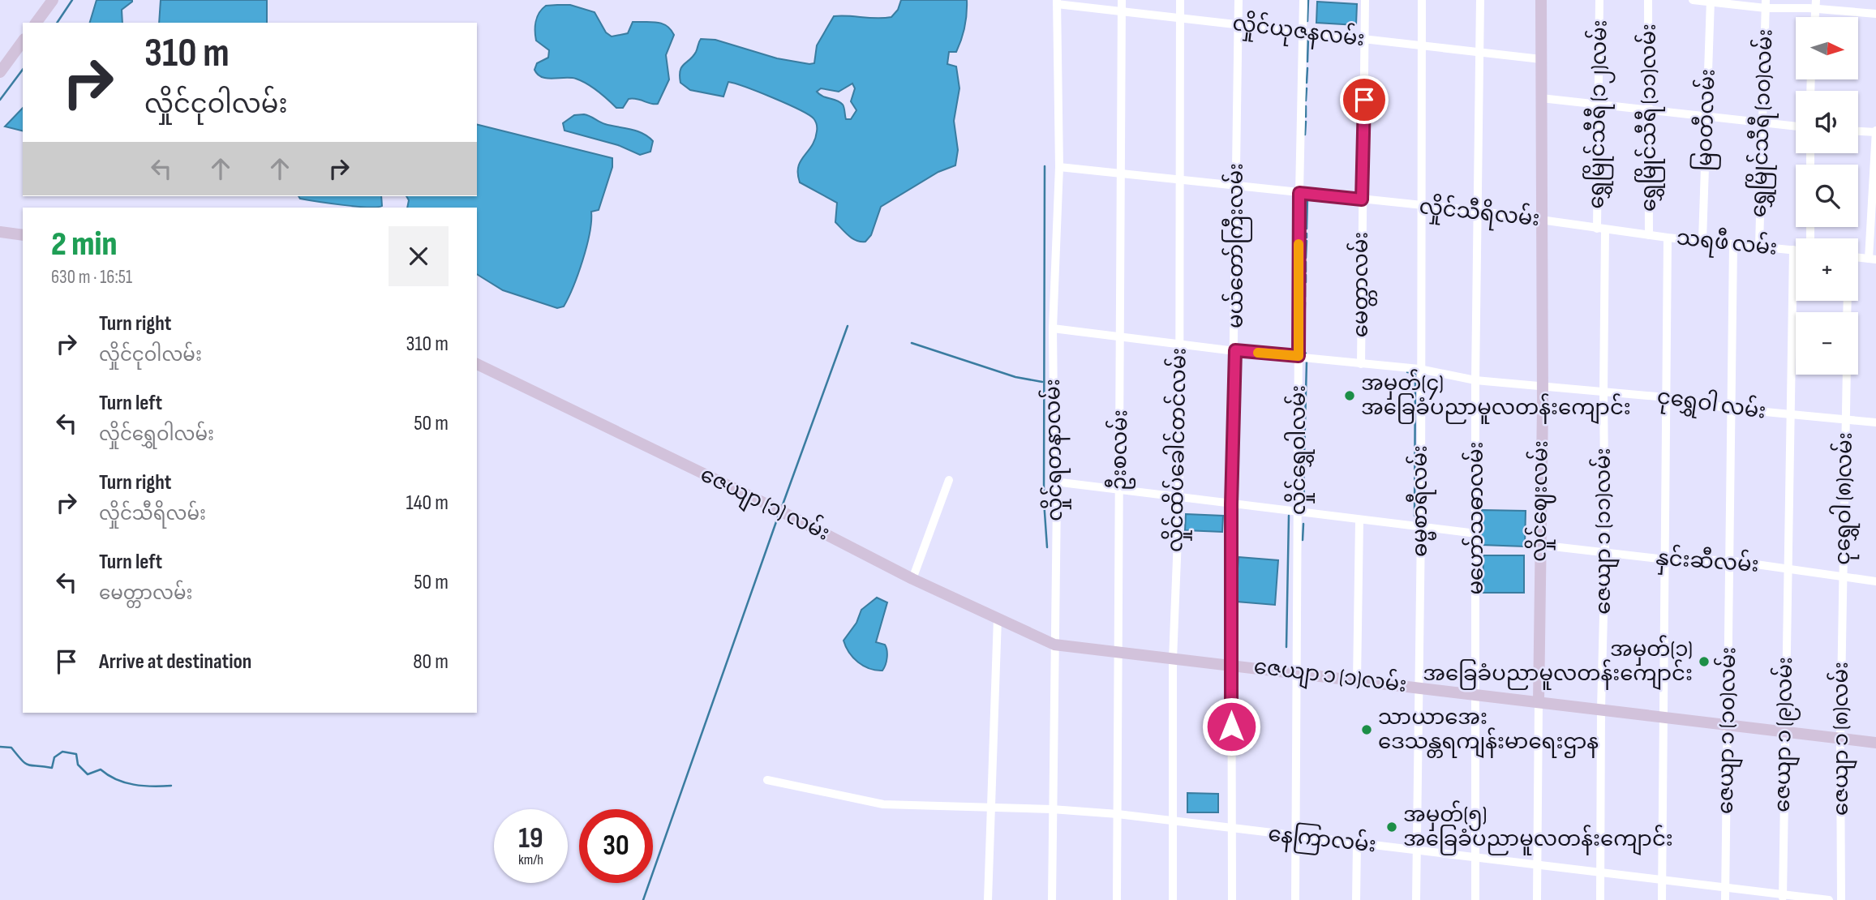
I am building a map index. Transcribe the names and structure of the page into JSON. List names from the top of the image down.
{
  "streets": {
    "street": [
      "လှိုင်ယုဇနလမ်း",
      "ရွှေမြိုင်သီရီ (၁၂)လမ်း",
      "ရွှေမြိုင်သီရီ (၁၁)လမ်း",
      "မြဝတီလမ်း",
      "ရွှေမြိုင်သီရီ (၁၀)လမ်း",
      "လှိုင်သီရိလမ်း",
      "သရဖီ လမ်း",
      "မယ်တော်ကြီးလမ်း",
      "မေတ္တာလမ်း",
      "ငုရွှေဝါ လမ်း",
      "လှိုင်ရတနာလမ်း",
      "ဦးစလမ်း",
      "လှိုင်ထိပ်ခေါင်တင်လမ်း",
      "လှိုင်ရွှေဝါလမ်း",
      "ငုရွှေဝါ (၈)လမ်း",
      "ဓမ္မစာရီလမ်း",
      "လှိုင်ဈေးလမ်း",
      "ဇေယျာ (၁) လမ်း",
      "မဟော်သဓာလမ်း",
      "ဇေယျာ ၁ (၁၁)လမ်း",
      "နှင်းဆီလမ်း",
      "ဇေယျာ ၁ (၁)လမ်း",
      "ဇေယျာ ၁ (၁၀)လမ်း",
      "ဇေယျာ ၁ (၉)လမ်း",
      "ဇေယျာ ၁ (၈)လမ်း",
      "နေကြာလမ်း"
    ]
  },
  "crossings": [
    ["လှိုင်ယုဇနလမ်း", "မယ်တော်ကြီးလမ်း"],
    ["လှိုင်ယုဇနလမ်း", "မေတ္တာလမ်း"],
    ["လှိုင်ယုဇနလမ်း", "လှိုင်ရတနာလမ်း"],
    ["လှိုင်ယုဇနလမ်း", "ဦးစလမ်း"],
    ["လှိုင်ယုဇနလမ်း", "လှိုင်ထိပ်ခေါင်တင်လမ်း"],
    ["လှိုင်ယုဇနလမ်း", "လှိုင်ရွှေဝါလမ်း"],
    ["လှိုင်ယုဇနလမ်း", "ဓမ္မစာရီလမ်း"],
    ["လှိုင်ယုဇနလမ်း", "လှိုင်ဈေးလမ်း"],
    ["လှိုင်ယုဇနလမ်း", "မဟော်သဓာလမ်း"],
    ["ရွှေမြိုင်သီရီ (၁၂)လမ်း", "လှိုင်သီရိလမ်း"],
    ["ရွှေမြိုင်သီရီ (၁၂)လမ်း", "ဇေယျာ ၁ (၁၁)လမ်း"],
    ["ရွှေမြိုင်သီရီ (၁၁)လမ်း", "လှိုင်သီရိလမ်း"],
    ["ရွှေမြိုင်သီရီ (၁၁)လမ်း", "သရဖီ လမ်း"],
    ["မြဝတီလမ်း", "သရဖီ လမ်း"],
    ["ရွှေမြိုင်သီရီ (၁၀)လမ်း", "သရဖီ လမ်း"],
    ["လှိုင်သီရိလမ်း", "သရဖီ လမ်း"],
    ["လှိုင်သီရိလမ်း", "မယ်တော်ကြီးလမ်း"],
    ["လှိုင်သီရိလမ်း", "မေတ္တာလမ်း"],
    ["လှိုင်သီရိလမ်း", "လှိုင်ရတနာလမ်း"],
    ["လှိုင်သီရိလမ်း", "ဦးစလမ်း"],
    ["လှိုင်သီရိလမ်း", "လှိုင်ထိပ်ခေါင်တင်လမ်း"],
    ["လှိုင်သီရိလမ်း", "လှိုင်ရွှေဝါလမ်း"],
    ["လှိုင်သီရိလမ်း", "ဓမ္မစာရီလမ်း"],
    ["လှိုင်သီရိလမ်း", "လှိုင်ဈေးလမ်း"],
    ["လှိုင်သီရိလမ်း", "မဟော်သဓာလမ်း"],
    ["လှိုင်သီရိလမ်း", "ဇေယျာ ၁ (၁၁)လမ်း"],
    ["သရဖီ လမ်း", "ဇေယျာ ၁ (၁၀)လမ်း"],
    ["သရဖီ လမ်း", "ဇေယျာ ၁ (၉)လမ်း"],
    ["မယ်တော်ကြီးလမ်း", "ငုရွှေဝါ လမ်း"],
    ["မယ်တော်ကြီးလမ်း", "ဇေယျာ ၁ (၁)လမ်း"],
    ["မယ်တော်ကြီးလမ်း", "နေကြာလမ်း"],
    ["မေတ္တာလမ်း", "ငုရွှေဝါ လမ်း"],
    ["ငုရွှေဝါ လမ်း", "လှိုင်ရတနာလမ်း"],
    ["ငုရွှေဝါ လမ်း", "ဦးစလမ်း"],
    ["ငုရွှေဝါ လမ်း", "လှိုင်ထိပ်ခေါင်တင်လမ်း"],
    ["ငုရွှေဝါ လမ်း", "လှိုင်ရွှေဝါလမ်း"],
    ["ငုရွှေဝါ လမ်း", "ငုရွှေဝါ (၈)လမ်း"],
    ["ငုရွှေဝါ လမ်း", "ဓမ္မစာရီလမ်း"],
    ["ငုရွှေဝါ လမ်း", "လှိုင်ဈေးလမ်း"],
    ["ငုရွှေဝါ လမ်း", "မဟော်သဓာလမ်း"],
    ["ငုရွှေဝါ လမ်း", "ဇေယျာ ၁ (၁၁)လမ်း"],
    ["ငုရွှေဝါ လမ်း", "ဇေယျာ ၁ (၁၀)လမ်း"],
    ["ငုရွှေဝါ လမ်း", "ဇေယျာ ၁ (၉)လမ်း"],
    ["လှိုင်ရတနာလမ်း", "ဇေယျာ (၁) လမ်း"],
    ["လှိုင်ရတနာလမ်း", "ဇေယျာ ၁ (၁)လမ်း"],
    ["လှိုင်ရတနာလမ်း", "နေကြာလမ်း"],
    ["ဦးစလမ်း", "ဇေယျာ ၁ (၁)လမ်း"],
    ["ဦးစလမ်း", "နေကြာလမ်း"],
    ["လှိုင်ထိပ်ခေါင်တင်လမ်း", "ဇေယျာ ၁ (၁)လမ်း"],
    ["လှိုင်ထိပ်ခေါင်တင်လမ်း", "နေကြာလမ်း"],
    ["လှိုင်ရွှေဝါလမ်း", "ဇေယျာ ၁ (၁)လမ်း"],
    ["လှိုင်ရွှေဝါလမ်း", "နေကြာလမ်း"],
    ["ငုရွှေဝါ (၈)လမ်း", "နှင်းဆီလမ်း"],
    ["ငုရွှေဝါ (၈)လမ်း", "ဇေယျာ ၁ (၈)လမ်း"],
    ["ဓမ္မစာရီလမ်း", "ဇေယျာ ၁ (၁)လမ်း"],
    ["ဓမ္မစာရီလမ်း", "နေကြာလမ်း"],
    ["လှိုင်ဈေးလမ်း", "နှင်းဆီလမ်း"],
    ["လှိုင်ဈေးလမ်း", "ဇေယျာ ၁ (၁)လမ်း"],
    ["လှိုင်ဈေးလမ်း", "နေကြာလမ်း"],
    ["ဇေယျာ (၁) လမ်း", "ဇေယျာ ၁ (၁)လမ်း"],
    ["မဟော်သဓာလမ်း", "ဇေယျာ ၁ (၁)လမ်း"],
    ["မဟော်သဓာလမ်း", "နေကြာလမ်း"],
    ["ဇေယျာ ၁ (၁၁)လမ်း", "နှင်းဆီလမ်း"],
    ["ဇေယျာ ၁ (၁၁)လမ်း", "ဇေယျာ ၁ (၁)လမ်း"],
    ["ဇေယျာ ၁ (၁၁)လမ်း", "နေကြာလမ်း"],
    ["နှင်းဆီလမ်း", "ဇေယျာ ၁ (၁၀)လမ်း"],
    ["နှင်းဆီလမ်း", "ဇေယျာ ၁ (၉)လမ်း"],
    ["နှင်းဆီလမ်း", "ဇေယျာ ၁ (၈)လမ်း"],
    ["ဇေယျာ ၁ (၁)လမ်း", "ဇေယျာ ၁ (၁၀)လမ်း"],
    ["ဇေယျာ ၁ (၁)လမ်း", "ဇေယျာ ၁ (၉)လမ်း"],
    ["ဇေယျာ ၁ (၁)လမ်း", "ဇေယျာ ၁ (၈)လမ်း"],
    ["ဇေယျာ ၁ (၁၀)လမ်း", "နေကြာလမ်း"],
    ["ဇေယျာ ၁ (၉)လမ်း", "နေကြာလမ်း"]
  ],
  "places": [
    "အမှတ်(၄) အခြေခံပညာမူလတန်းကျောင်း",
    "အမှတ်(၁) အခြေခံပညာမူလတန်းကျောင်း",
    "သာယာအေး ဒေသန္တရကျန်းမာရေးဌာန",
    "အမှတ်(၅) အခြေခံပညာမူလတန်းကျောင်း"
  ],
  "north": "right",
  "page": {
    "map_buttons": ["+", "−"],
    "turn": ["310 m", "လှိုင်ငုဝါလမ်း"],
    "heading": ["2 min", "630 m · 16:51"],
    "list": [
      {
        "name": "Turn right",
        "note": "လှိုင်ငုဝါလမ်း",
        "value": "310 m"
      },
      {
        "name": "Turn left",
        "note": "လှိုင်ရွှေဝါလမ်း",
        "value": "50 m"
      },
      {
        "name": "Turn right",
        "note": "လှိုင်သီရိလမ်း",
        "value": "140 m"
      },
      {
        "name": "Turn left",
        "note": "မေတ္တာလမ်း",
        "value": "50 m"
      },
      {
        "name": "Arrive at destination",
        "value": "80 m"
      }
    ],
    "speed": "19 km/h",
    "limit": "30"
  }
}
